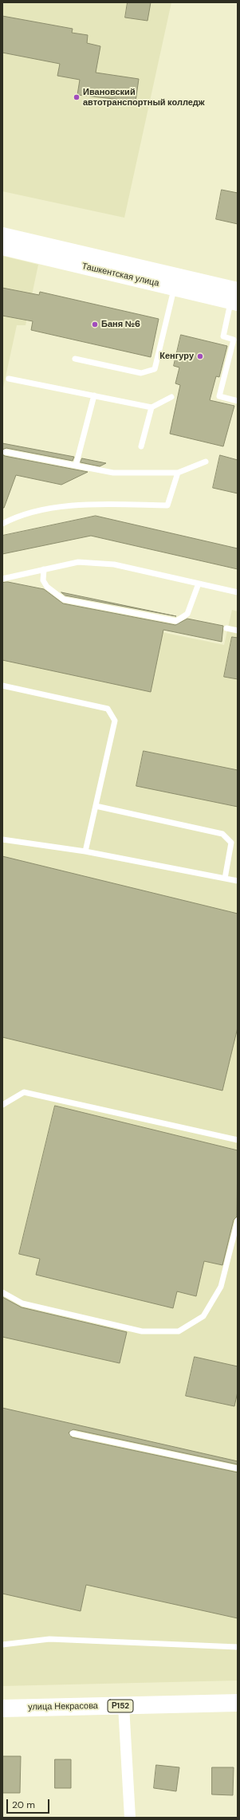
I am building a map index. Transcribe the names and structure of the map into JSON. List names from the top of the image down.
{
  "streets": {
    "main road": ["Ташкентская улица", "Р152", "улица Некрасова"]
  },
  "places": ["Ивановский автотранспортный колледж", "Баня №6", "Кенгуру"],
  "scale_bar": "20 m"
}
